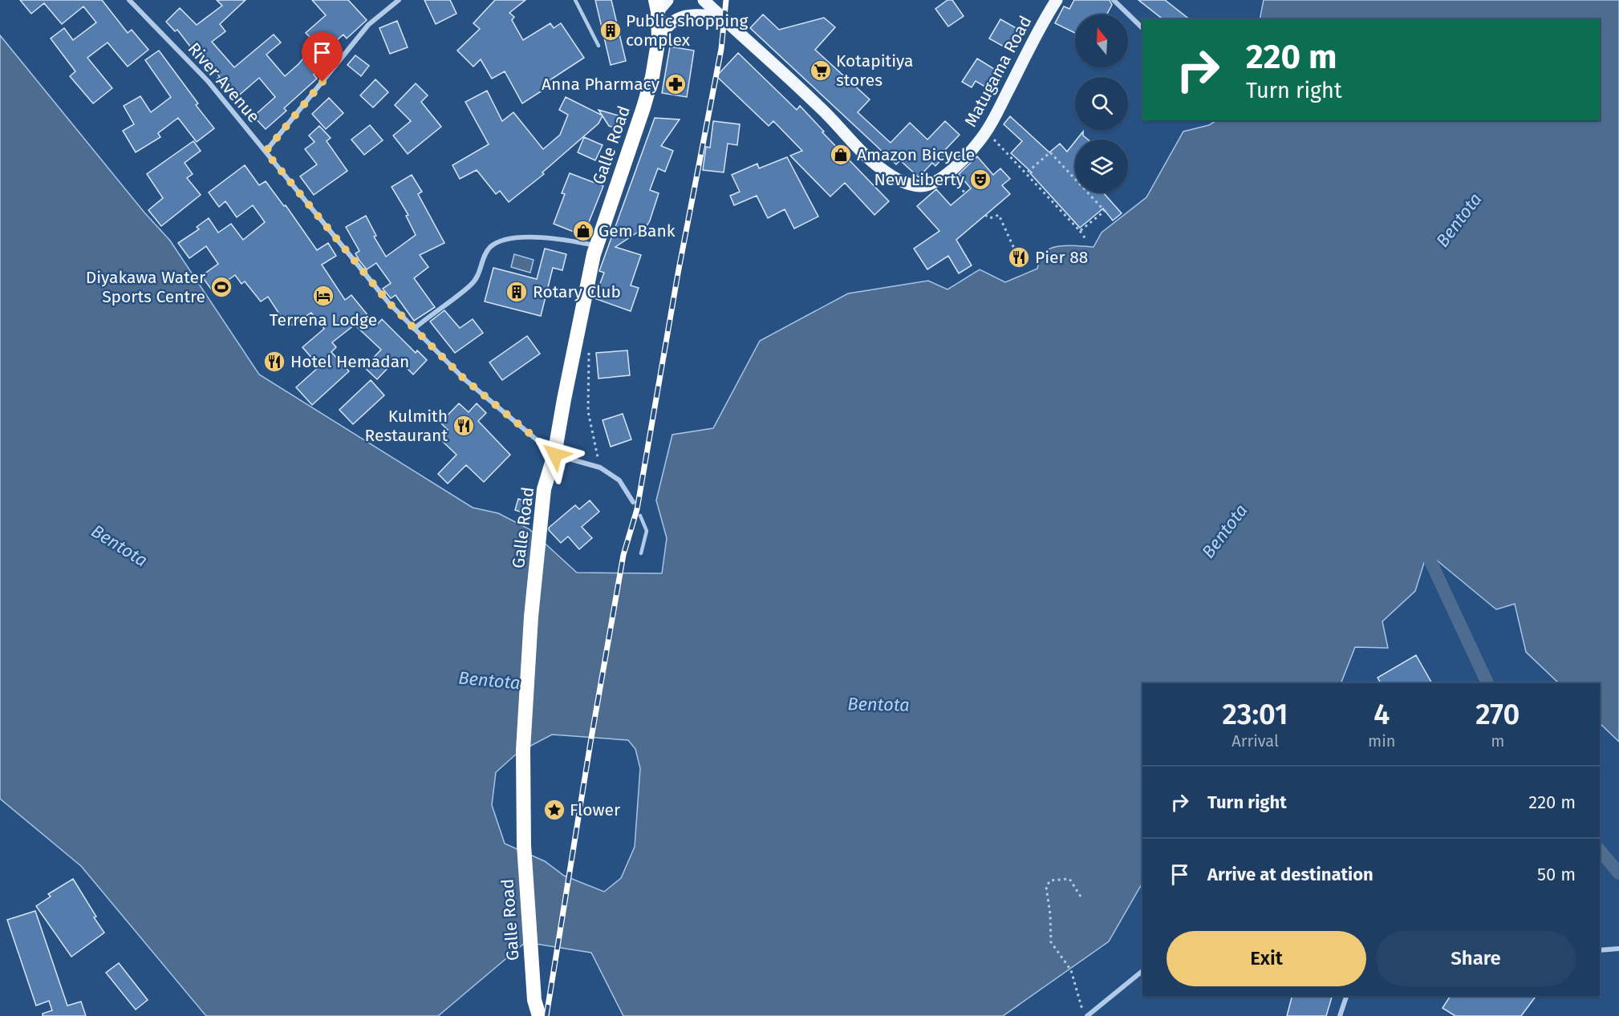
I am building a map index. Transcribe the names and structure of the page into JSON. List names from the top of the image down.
{
  "streets": {
    "highway": ["Galle Road"],
    "main road": ["Matugama Road"],
    "street": ["River Avenue"]
  },
  "crossings": [
    ["River Avenue", "Galle Road"]
  ],
  "water": ["Bentota"],
  "places": {
    "building": ["Public shopping complex", "Rotary Club"],
    "supermarket": ["Kotapitiya stores"],
    "pharmacy": ["Anna Pharmacy"],
    "shop": ["Amazon Bicycle", "Gem Bank"],
    "theatre": ["New Liberty"],
    "restaurant": ["Pier 88", "Hotel Hemadan", "Kulmith Restaurant"],
    "sports": ["Diyakawa Water Sports Centre"],
    "hotel": ["Terrena Lodge"],
    "place": ["Flower"]
  },
  "north": "top",
  "page": {
    "turn": ["220 m", "Turn right"],
    "eta": [
      "23:01",
      "Arrival",
      "4",
      "min",
      "270",
      "m"
    ],
    "list": [
      {
        "name": "Turn right",
        "value": "220 m"
      },
      {
        "name": "Arrive at destination",
        "value": "50 m"
      }
    ],
    "buttons": ["Exit", "Share"]
  }
}
